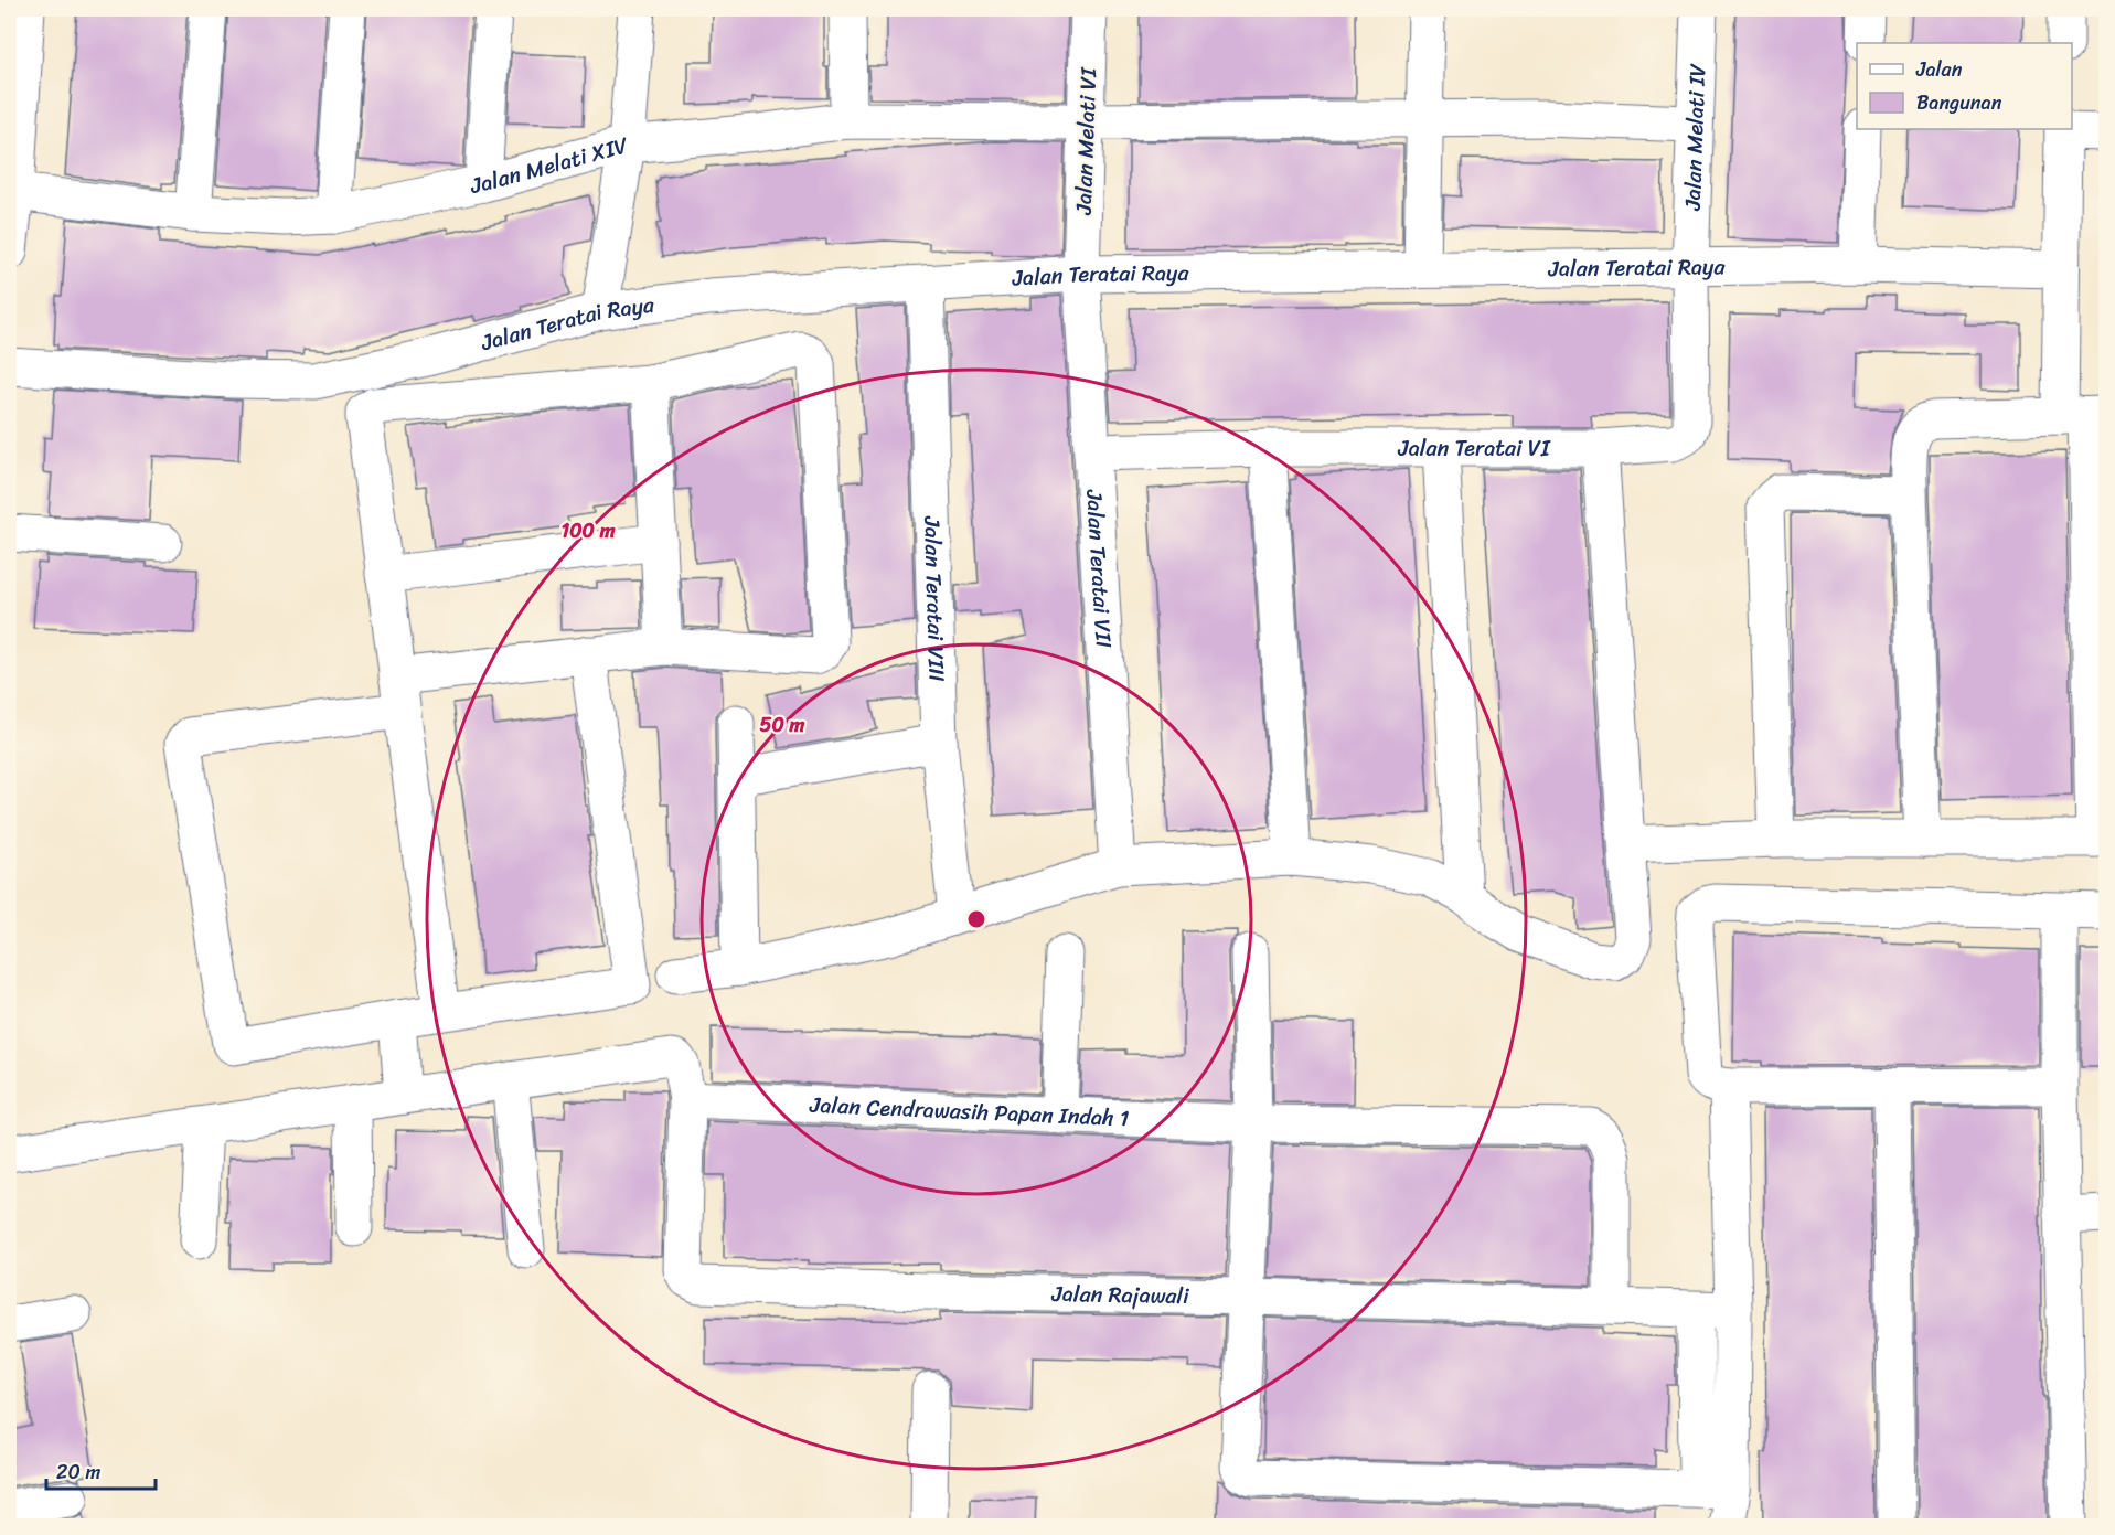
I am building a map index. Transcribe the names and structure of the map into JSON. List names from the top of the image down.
{
  "streets": {
    "street": [
      "Jalan Melati IV",
      "Jalan Melati VI",
      "Jalan Melati XIV",
      "Jalan Teratai Raya",
      "Jalan Teratai VI",
      "Jalan Teratai VII",
      "Jalan Teratai VIII",
      "Jalan Cendrawasih Papan Indah 1",
      "Jalan Rajawali"
    ]
  },
  "crossings": [
    ["Jalan Melati IV", "Jalan Melati XIV"],
    ["Jalan Melati IV", "Jalan Teratai Raya"],
    ["Jalan Melati IV", "Jalan Teratai VI"],
    ["Jalan Melati VI", "Jalan Melati XIV"],
    ["Jalan Melati VI", "Jalan Teratai Raya"],
    ["Jalan Melati VI", "Jalan Teratai VII"],
    ["Jalan Teratai Raya", "Jalan Teratai VI"],
    ["Jalan Teratai Raya", "Jalan Teratai VII"],
    ["Jalan Teratai Raya", "Jalan Teratai VIII"],
    ["Jalan Teratai VI", "Jalan Teratai VII"],
    ["Jalan Cendrawasih Papan Indah 1", "Jalan Rajawali"]
  ],
  "legend": ["Jalan", "Bangunan"],
  "scale_bar": "20 m",
  "rings": ["100 m", "50 m"]
}
